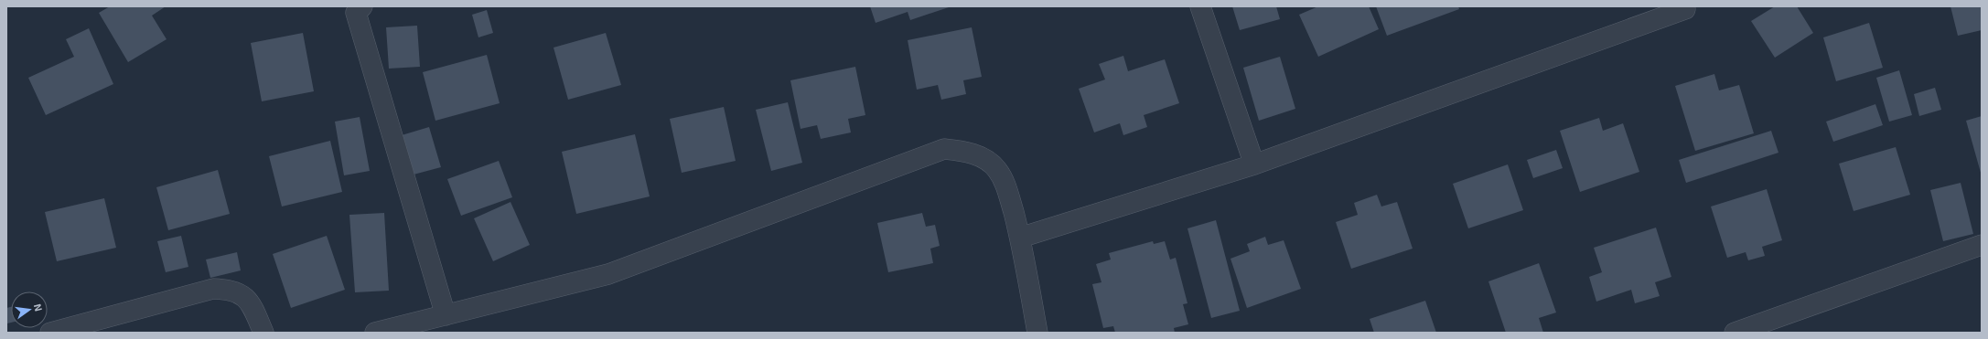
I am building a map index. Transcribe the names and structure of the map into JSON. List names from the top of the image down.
{
  "north": "right"
}
